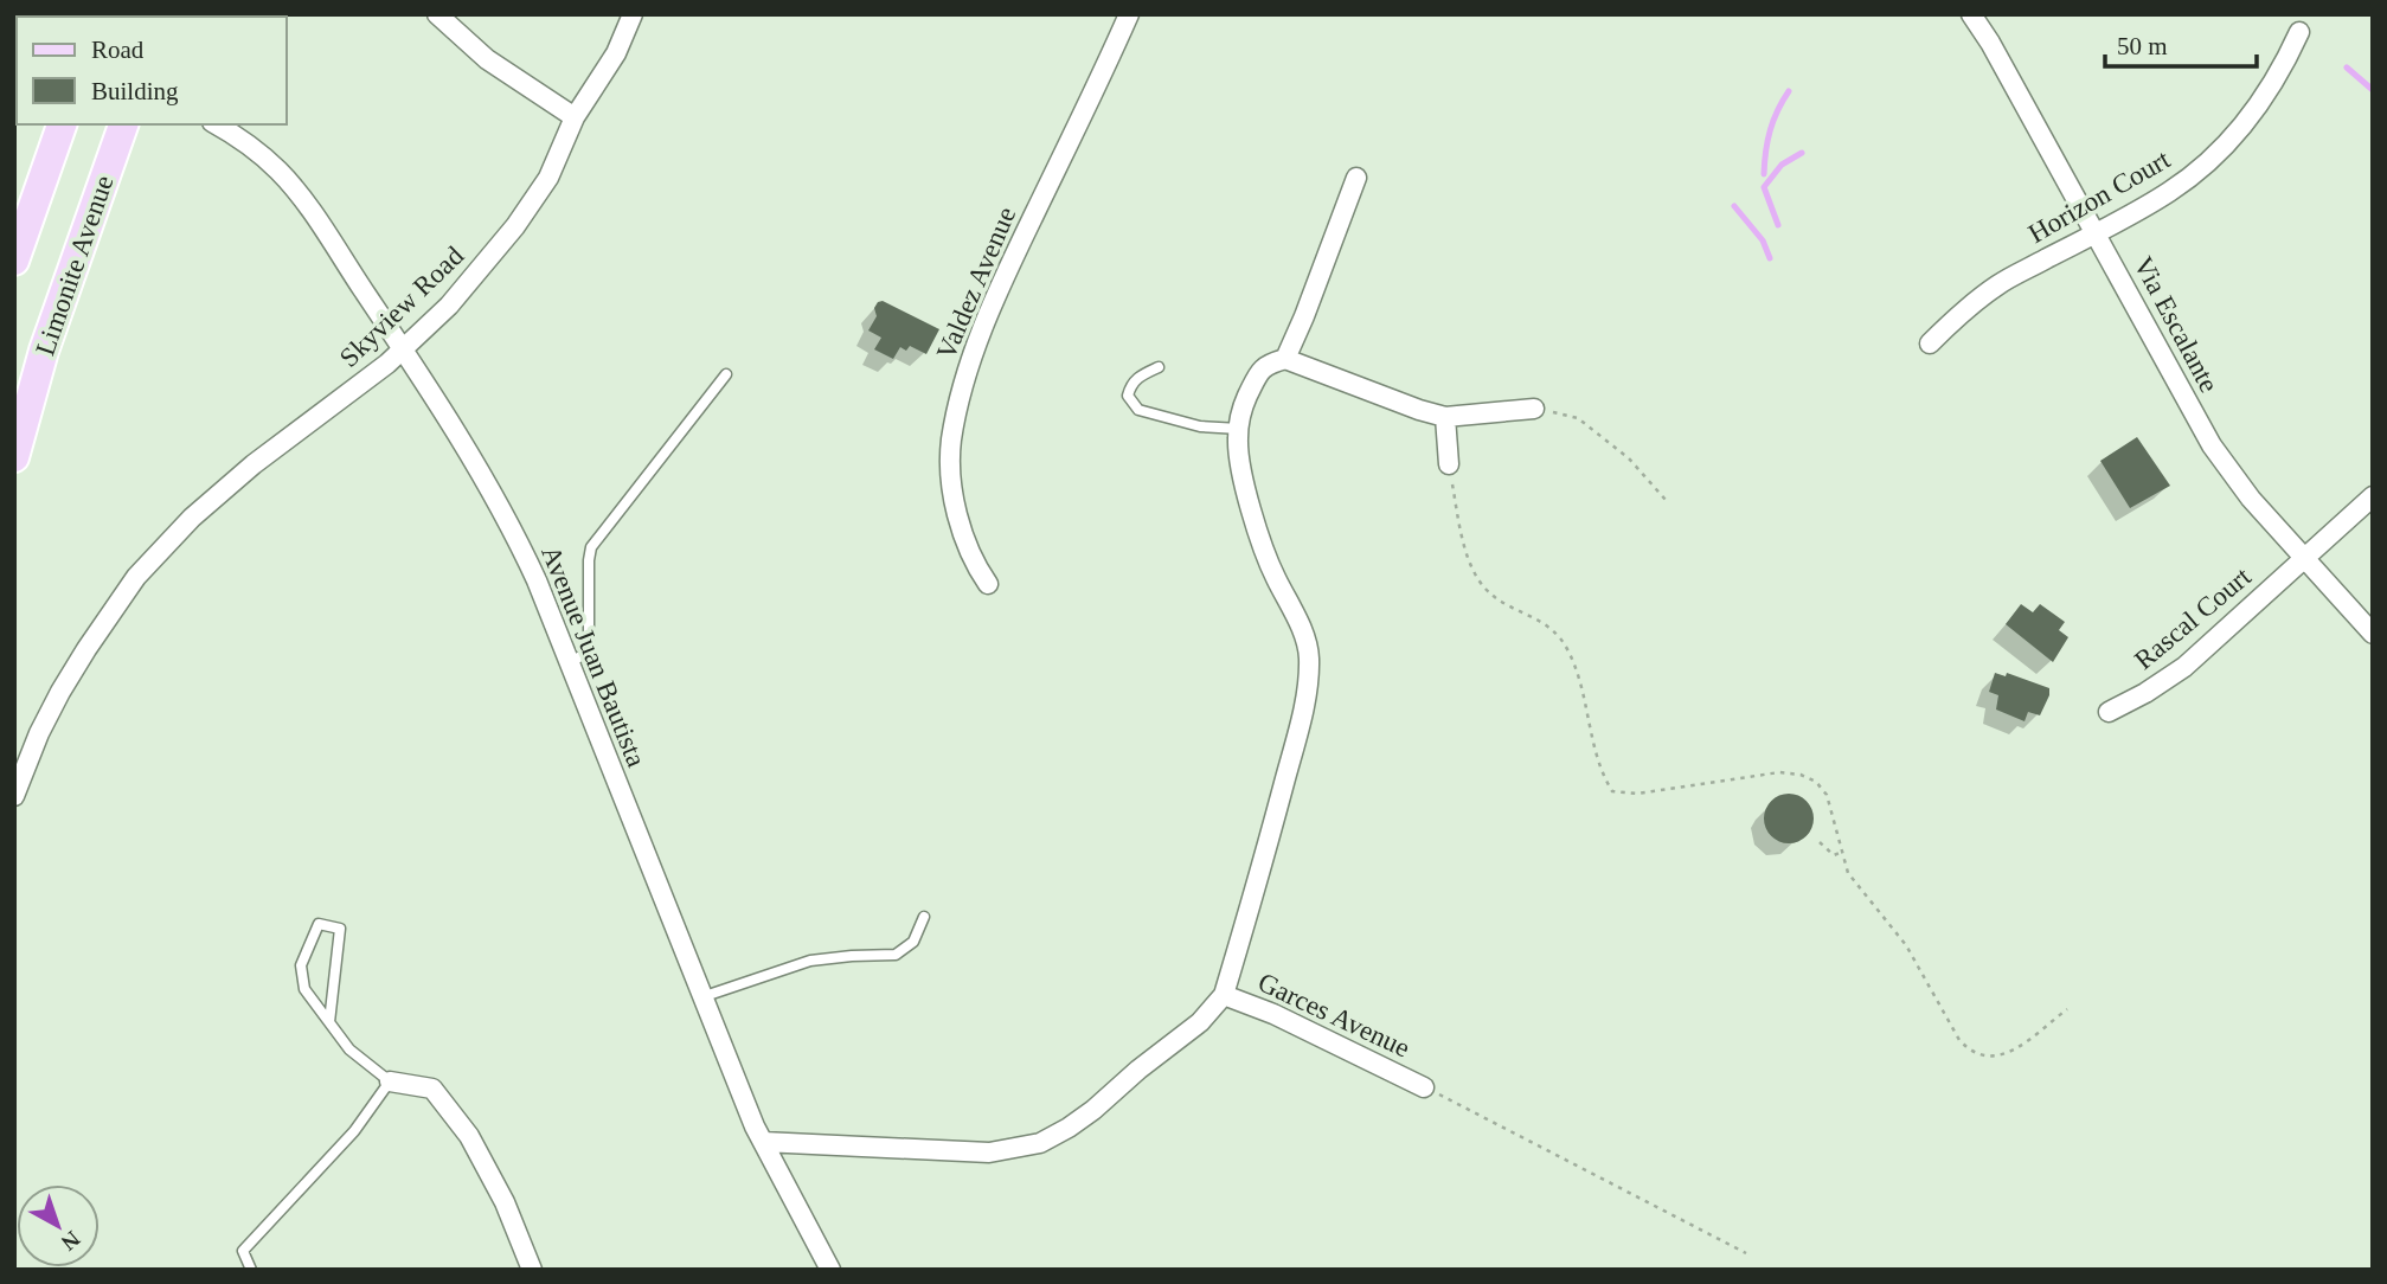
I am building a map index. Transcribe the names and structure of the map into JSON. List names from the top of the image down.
{
  "streets": {
    "main road": ["Limonite Avenue"],
    "street": [
      "Horizon Court",
      "Valdez Avenue",
      "Skyview Road",
      "Via Escalante",
      "Rascal Court",
      "Avenue Juan Bautista",
      "Garces Avenue"
    ]
  },
  "crossings": [
    ["Horizon Court", "Via Escalante"],
    ["Skyview Road", "Avenue Juan Bautista"],
    ["Via Escalante", "Rascal Court"],
    ["Avenue Juan Bautista", "Garces Avenue"]
  ],
  "legend": ["Road", "Building"],
  "scale_bar": "50 m",
  "north": "bottom right"
}
